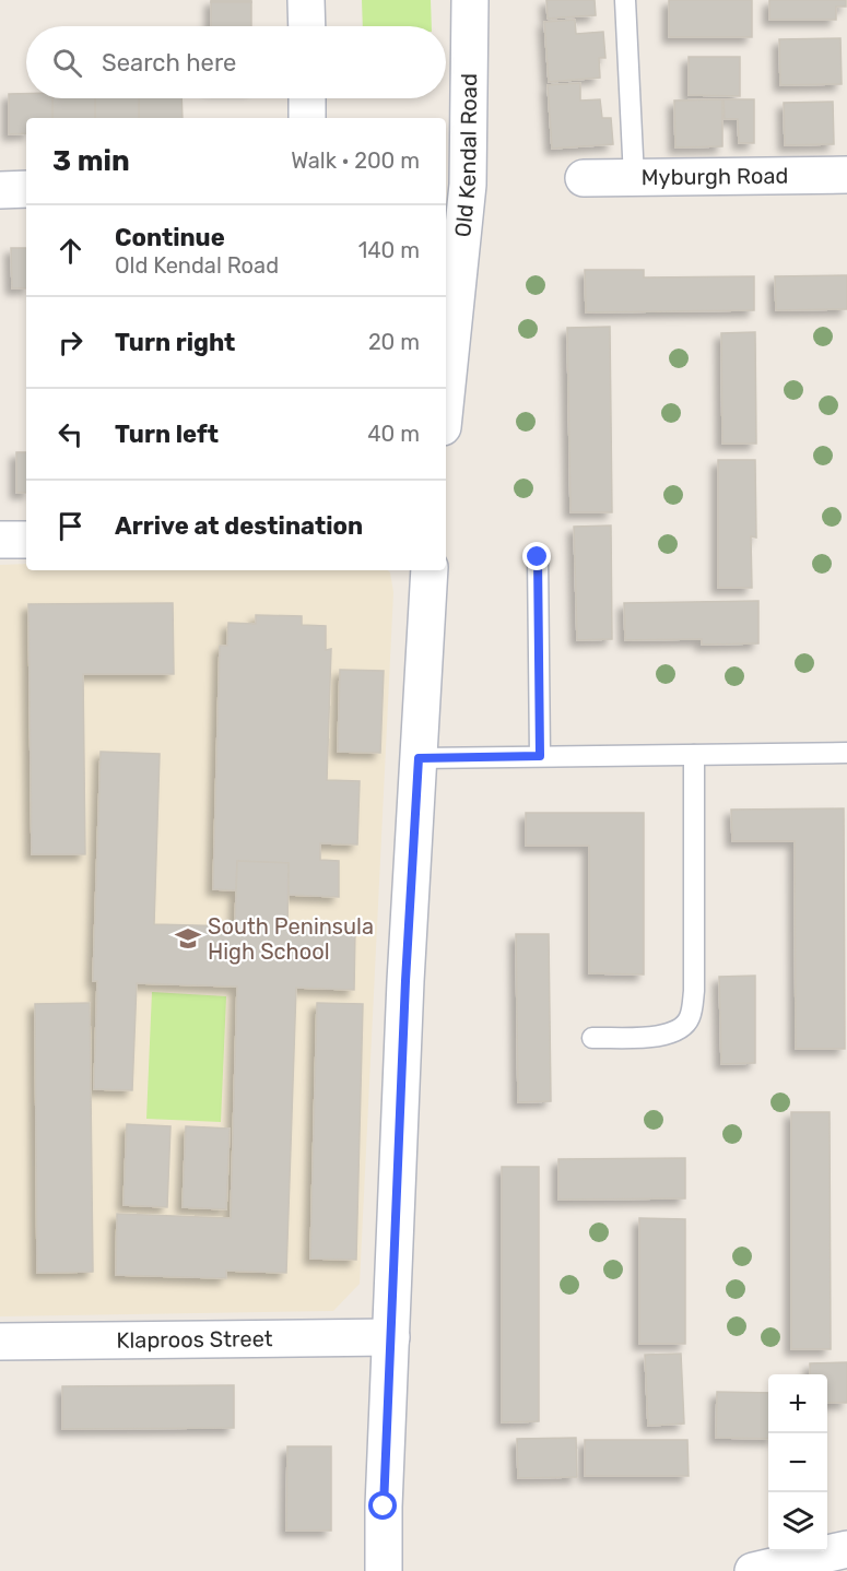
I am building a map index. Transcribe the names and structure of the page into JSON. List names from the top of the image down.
{
  "streets": {
    "street": ["Old Kendal Road", "Myburgh Road", "Klaproos Street"]
  },
  "places": {
    "school or university": ["South Peninsula High School"]
  },
  "page": {
    "search": "Search here",
    "heading": ["3 min", "Walk · 200 m"],
    "list": [
      ["Continue", "Old Kendal Road", "140 m"],
      ["Turn right", "20 m"],
      ["Turn left", "40 m"],
      "Arrive at destination"
    ],
    "map_buttons": ["+", "−"]
  }
}
